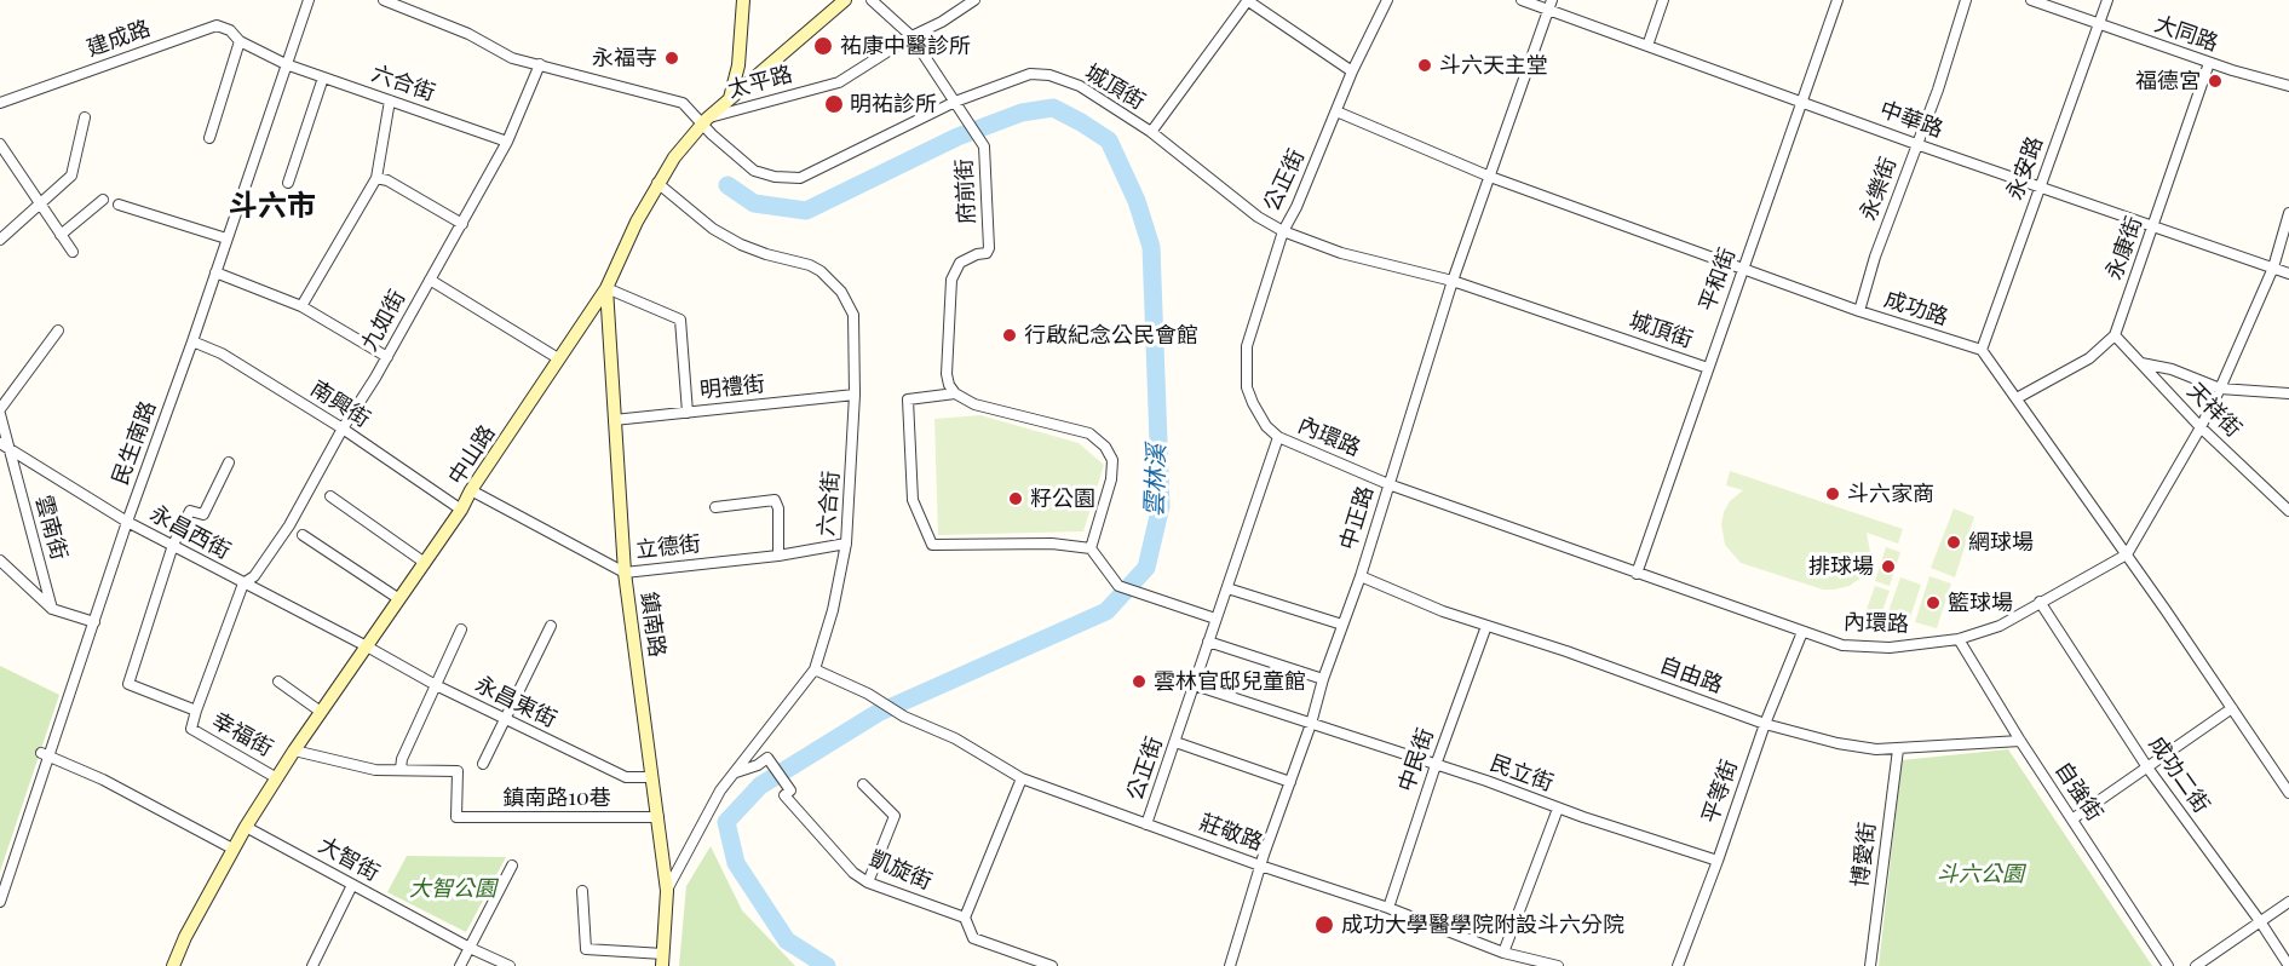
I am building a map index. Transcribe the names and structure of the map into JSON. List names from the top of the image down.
{
  "streets": {
    "street": [
      "大同路",
      "建成路",
      "太平路",
      "六合街",
      "城頂街",
      "中華路",
      "永安路",
      "公正街",
      "永樂街",
      "府前街",
      "永康街",
      "平和街",
      "成功路",
      "九如街",
      "明禮街",
      "南興街",
      "天祥街",
      "內環路",
      "民生南路",
      "中山路",
      "中正路",
      "雲南街",
      "永昌西街",
      "立德街",
      "鎮南路",
      "自由路",
      "永昌東街",
      "幸福街",
      "中民街",
      "民立街",
      "成功二街",
      "平等街",
      "自強街",
      "鎮南路10巷",
      "莊敬路",
      "博愛街",
      "大智街",
      "凱旋街"
    ]
  },
  "crossings": [
    ["大同路", "永安路"],
    ["大同路", "永康街"],
    ["建成路", "六合街"],
    ["建成路", "民生南路"],
    ["太平路", "城頂街"],
    ["太平路", "府前街"],
    ["太平路", "中山路"],
    ["六合街", "九如街"],
    ["六合街", "明禮街"],
    ["六合街", "民生南路"],
    ["六合街", "中山路"],
    ["六合街", "立德街"],
    ["六合街", "鎮南路"],
    ["六合街", "莊敬路"],
    ["六合街", "凱旋街"],
    ["城頂街", "公正街"],
    ["城頂街", "府前街"],
    ["城頂街", "平和街"],
    ["城頂街", "九如街"],
    ["城頂街", "中山路"],
    ["城頂街", "中正路"],
    ["中華路", "永安路"],
    ["中華路", "永樂街"],
    ["中華路", "永康街"],
    ["中華路", "平和街"],
    ["中華路", "中正路"],
    ["永安路", "成功路"],
    ["公正街", "成功路"],
    ["公正街", "內環路"],
    ["公正街", "民立街"],
    ["公正街", "莊敬路"],
    ["永樂街", "成功路"],
    ["永康街", "天祥街"],
    ["平和街", "成功路"],
    ["平和街", "內環路"],
    ["成功路", "中正路"],
    ["九如街", "南興街"],
    ["九如街", "永昌西街"],
    ["明禮街", "鎮南路"],
    ["南興街", "民生南路"],
    ["南興街", "中山路"],
    ["內環路", "中正路"],
    ["內環路", "成功二街"],
    ["內環路", "平等街"],
    ["內環路", "自強街"],
    ["民生南路", "永昌西街"],
    ["中山路", "永昌西街"],
    ["中山路", "立德街"],
    ["中山路", "鎮南路"],
    ["中山路", "永昌東街"],
    ["中山路", "幸福街"],
    ["中山路", "大智街"],
    ["中正路", "自由路"],
    ["中正路", "民立街"],
    ["中正路", "莊敬路"],
    ["雲南街", "永昌西街"],
    ["永昌西街", "永昌東街"],
    ["永昌西街", "幸福街"],
    ["立德街", "鎮南路"],
    ["鎮南路", "永昌東街"],
    ["鎮南路", "鎮南路10巷"],
    ["自由路", "中民街"],
    ["自由路", "平等街"],
    ["自由路", "自強街"],
    ["自由路", "博愛街"],
    ["中民街", "民立街"],
    ["中民街", "莊敬路"],
    ["民立街", "平等街"]
  ],
  "districts": ["斗六市"],
  "water": ["雲林溪"],
  "parks": ["斗六公園", "大智公園"],
  "places": [
    "祐康中醫診所",
    "永福寺",
    "斗六天主堂",
    "福德宮",
    "明祐診所",
    "行啟紀念公民會館",
    "斗六家商",
    "籽公園",
    "網球場",
    "排球場",
    "籃球場",
    "雲林官邸兒童館",
    "成功大學醫學院附設斗六分院"
  ]
}
